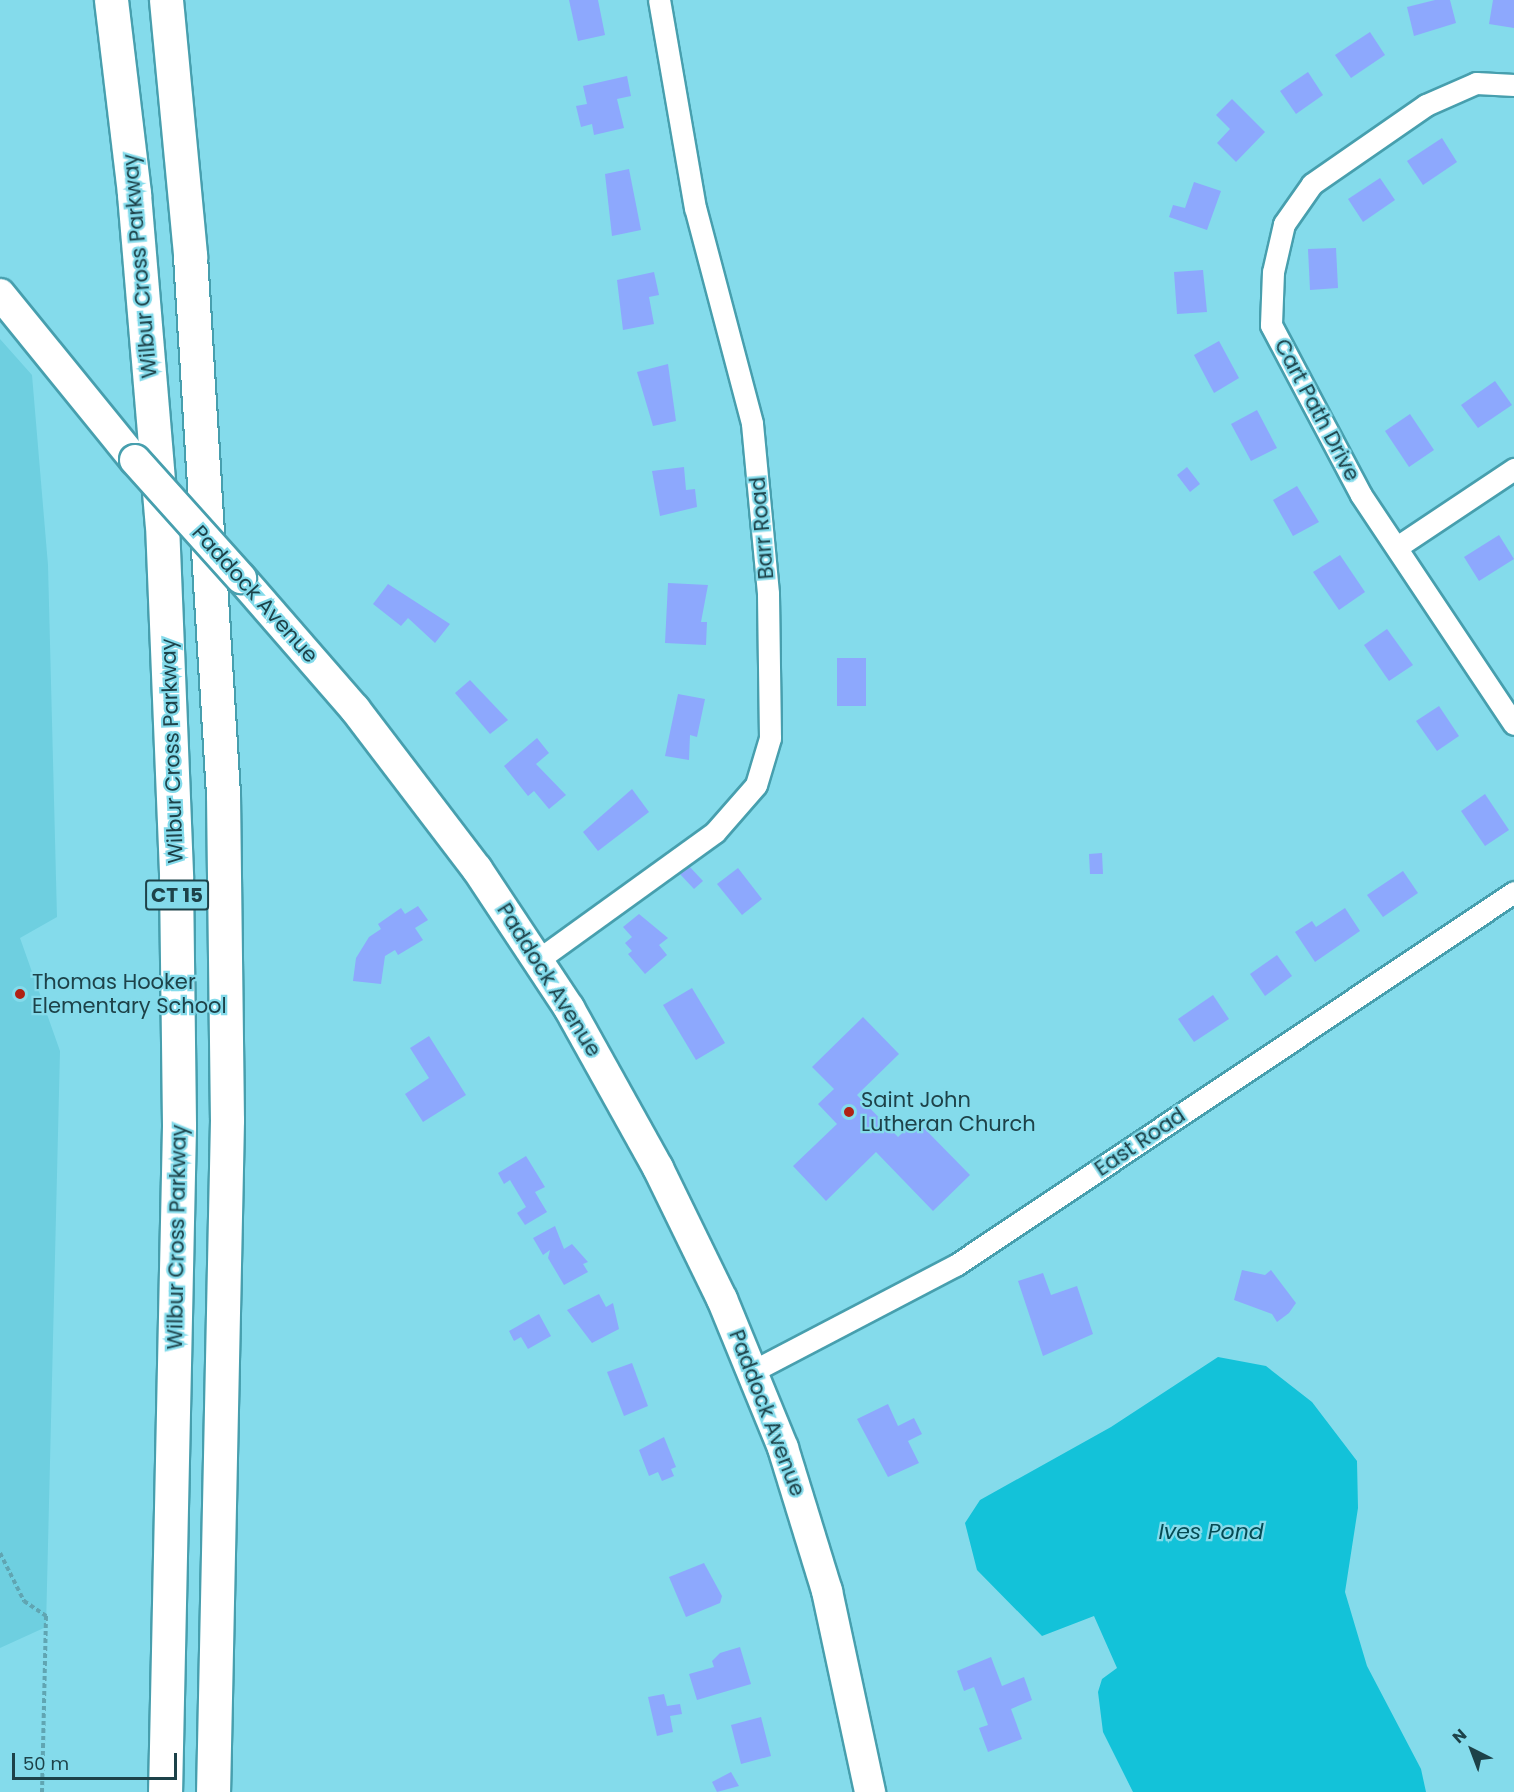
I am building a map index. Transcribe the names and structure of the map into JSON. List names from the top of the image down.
{
  "streets": {
    "highway": ["Wilbur Cross Parkway", "CT 15"],
    "main road": ["Paddock Avenue"],
    "street": ["Cart Path Drive", "Barr Road", "East Road"]
  },
  "crossings": [
    ["Barr Road", "Paddock Avenue"],
    ["Paddock Avenue", "East Road"]
  ],
  "water": ["Ives Pond"],
  "places": ["Thomas Hooker Elementary School", "Saint John Lutheran Church"],
  "scale_bar": "50 m",
  "north": "top left"
}
